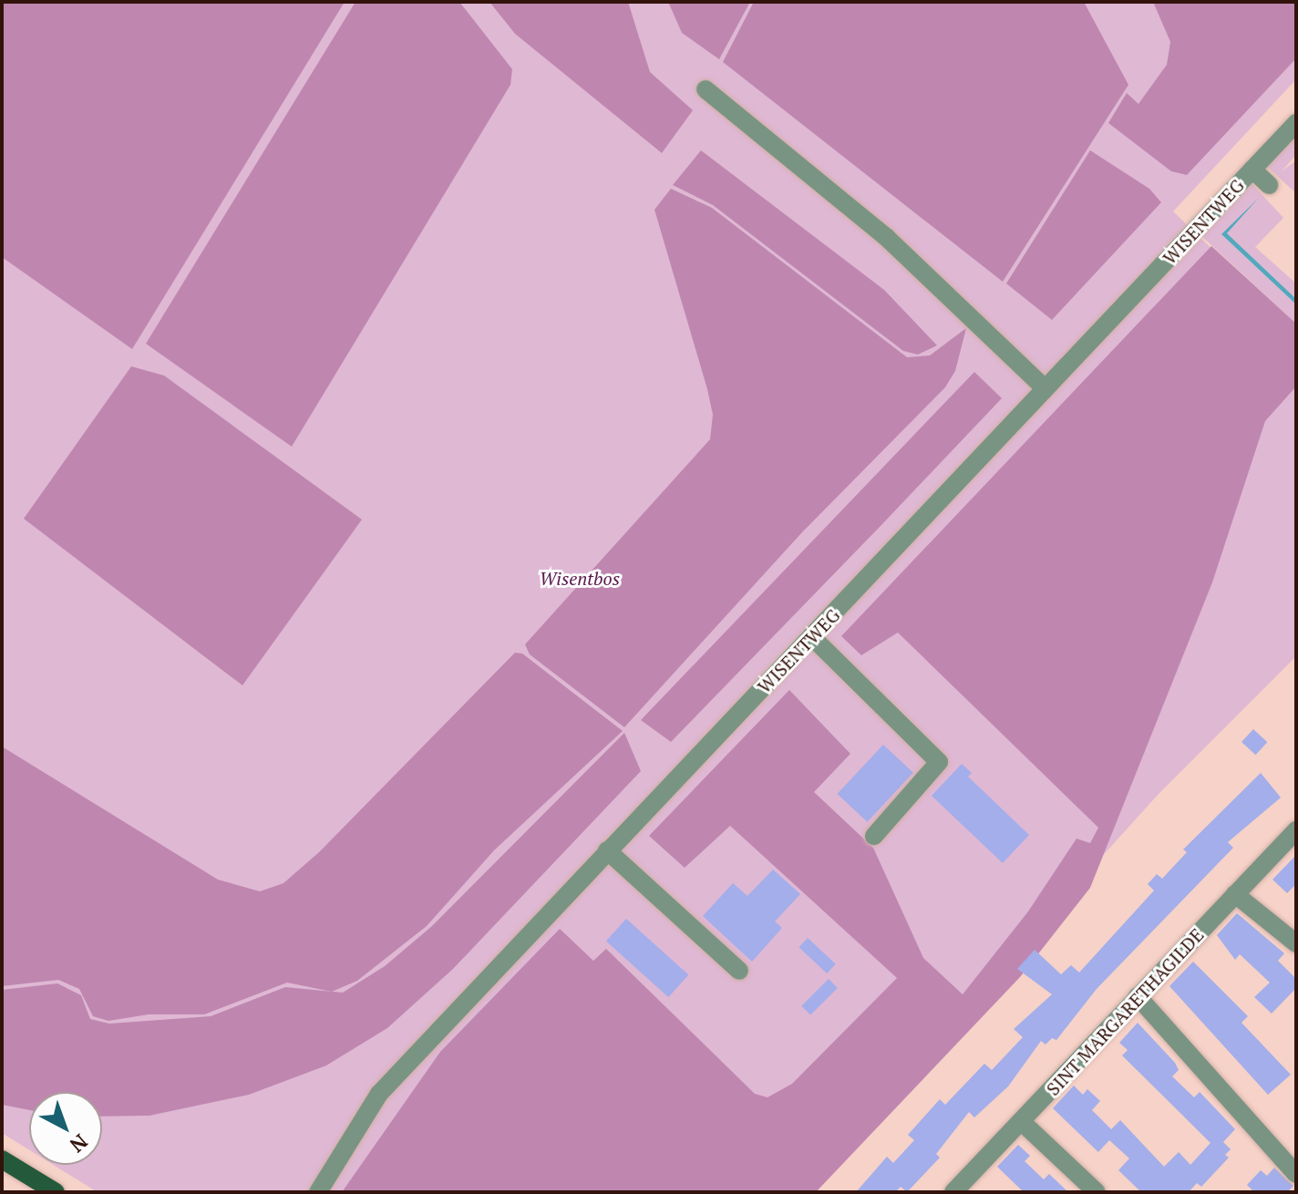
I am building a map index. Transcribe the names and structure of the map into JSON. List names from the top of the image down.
{
  "streets": {
    "street": ["WISENTWEG", "SINT MARGARETHAGILDE"]
  },
  "parks": ["Wisentbos"],
  "north": "bottom right"
}
